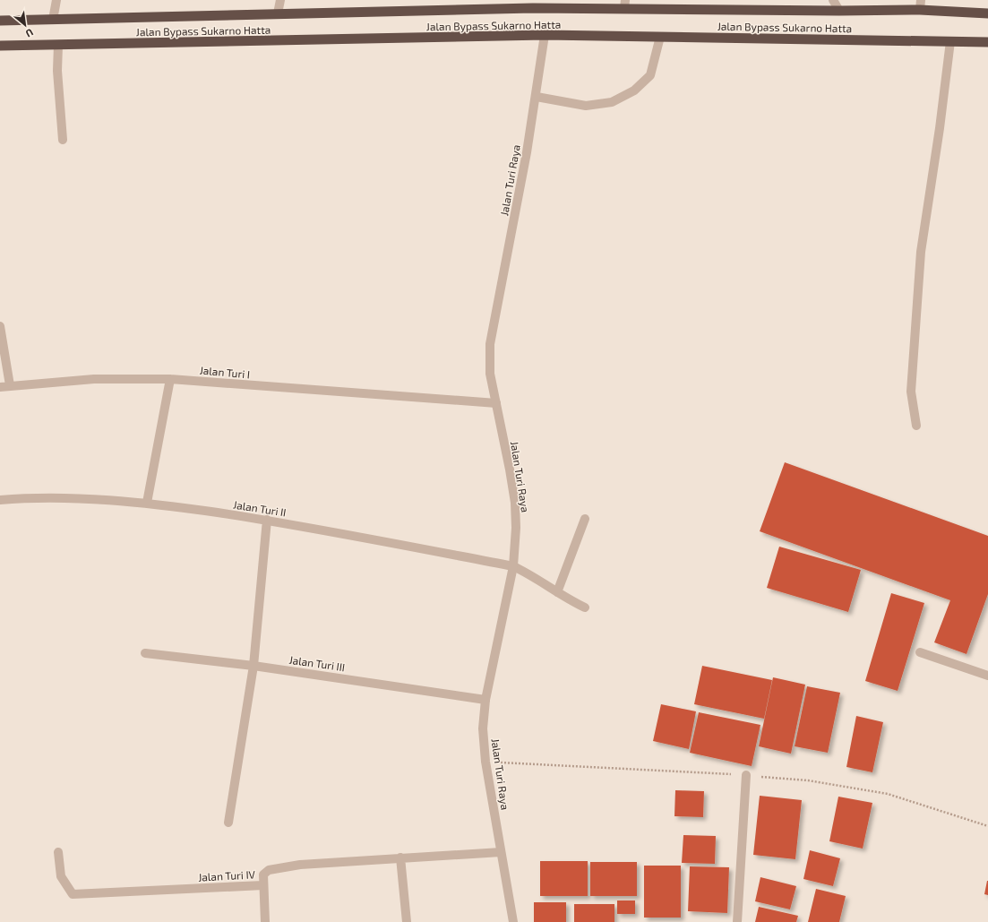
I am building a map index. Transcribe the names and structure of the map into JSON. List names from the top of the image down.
{
  "streets": {
    "highway": ["Jalan Bypass Sukarno Hatta"],
    "street": [
      "Jalan Turi Raya",
      "Jalan Turi I",
      "Jalan Turi II",
      "Jalan Turi III",
      "Jalan Turi IV"
    ]
  },
  "crossings": [
    ["Jalan Bypass Sukarno Hatta", "Jalan Turi Raya"],
    ["Jalan Turi Raya", "Jalan Turi I"],
    ["Jalan Turi Raya", "Jalan Turi II"],
    ["Jalan Turi Raya", "Jalan Turi III"],
    ["Jalan Turi Raya", "Jalan Turi IV"]
  ],
  "north": "bottom right"
}
